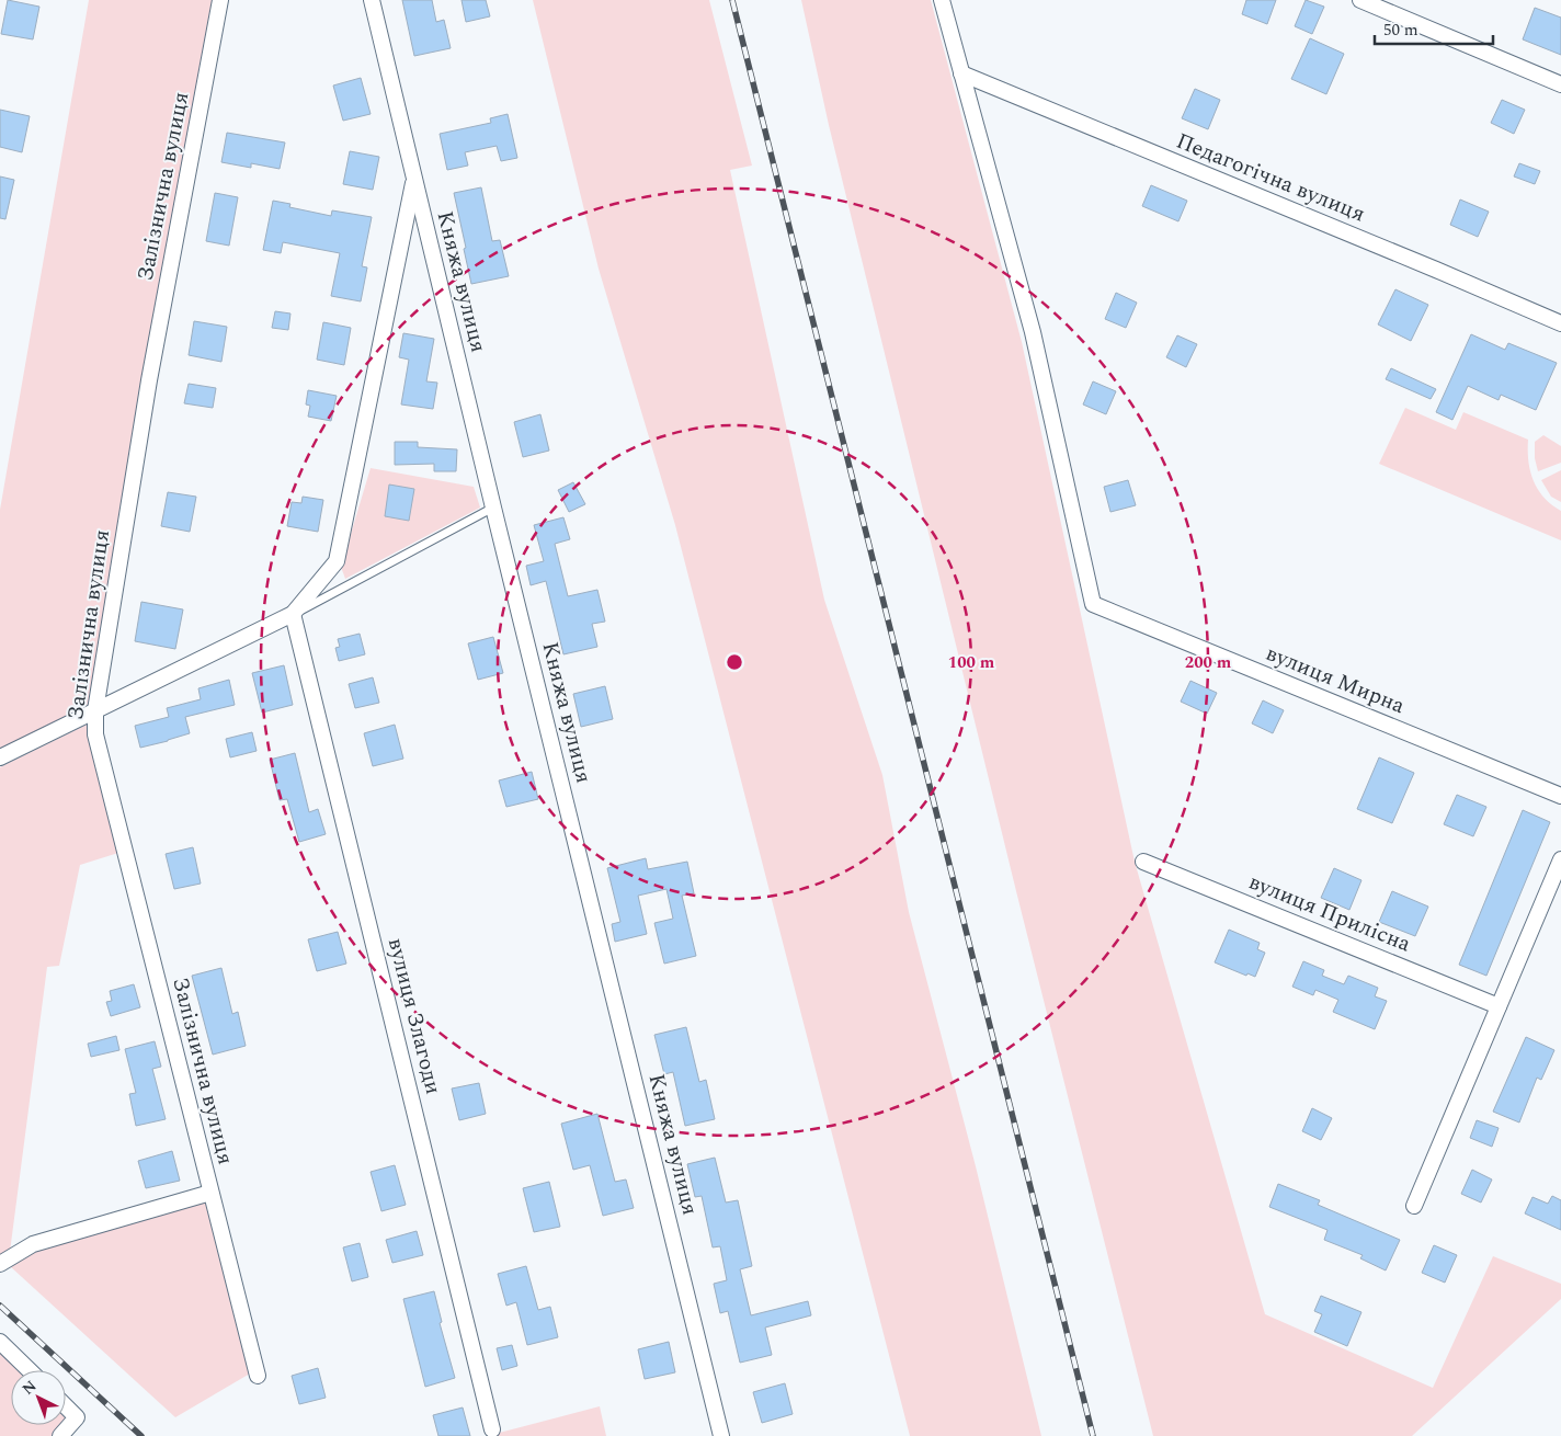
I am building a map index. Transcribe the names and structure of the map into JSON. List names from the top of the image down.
{
  "streets": {
    "street": [
      "Педагогічна вулиця",
      "Залізнична вулиця",
      "Княжа вулиця",
      "вулиця Мирна",
      "вулиця Прилісна",
      "вулиця Злагоди"
    ]
  },
  "crossings": [
    ["Педагогічна вулиця", "вулиця Мирна"]
  ],
  "scale_bar": "50 m",
  "north": "top left",
  "rings": ["100 m", "200 m"]
}
